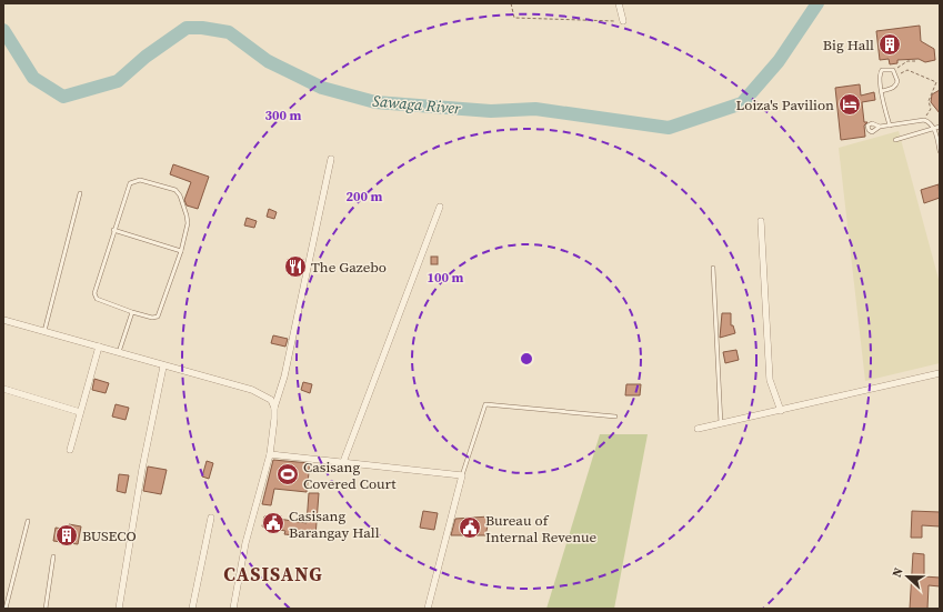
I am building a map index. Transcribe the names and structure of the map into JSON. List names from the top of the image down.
{
  "districts": ["CASISANG"],
  "water": ["Sawaga River"],
  "places": {
    "building": ["Big Hall", "BUSECO"],
    "hotel": ["Loiza's Pavilion"],
    "restaurant": ["The Gazebo"],
    "sports": ["Casisang Covered Court"],
    "public building": ["Casisang Barangay Hall", "Bureau of Internal Revenue"]
  },
  "north": "left",
  "rings": ["300 m", "200 m", "100 m"]
}
